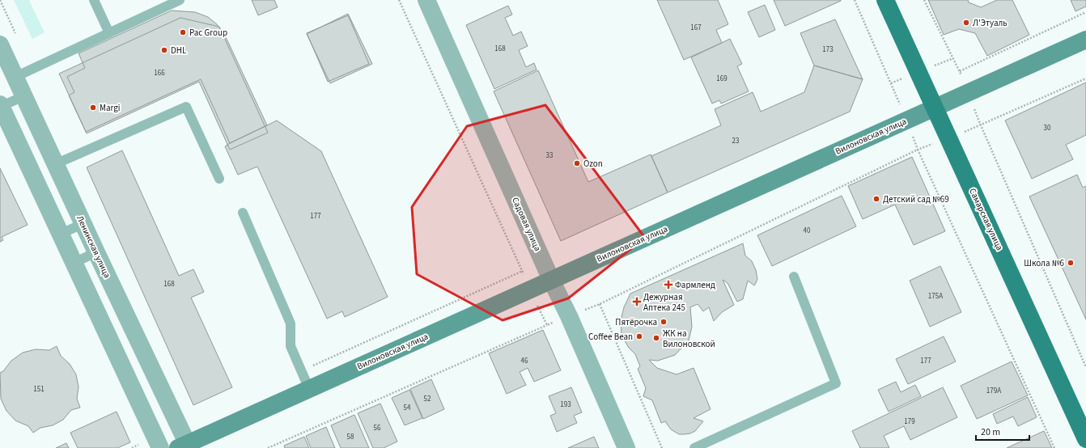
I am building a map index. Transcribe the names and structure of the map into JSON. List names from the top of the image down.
{
  "streets": {
    "main road": ["Вилоновская улица", "Самарская улица"],
    "street": ["Садовая улица", "Ленинская улица"]
  },
  "crossings": [
    ["Вилоновская улица", "Самарская улица"],
    ["Вилоновская улица", "Садовая улица"],
    ["Вилоновская улица", "Ленинская улица"]
  ],
  "places": {
    "other": [
      "Л'Этуаль",
      "Pac Group",
      "DHL",
      "Margi",
      "Ozon",
      "Детский сад №69",
      "Школа №6",
      "Пятёрочка",
      "Coffee Bean",
      "ЖК на Вилоновской"
    ],
    "health": ["Фармленд", "Дежурная Аптека 245"]
  },
  "house_numbers": [
    "167",
    "168",
    "173",
    "166",
    "169",
    "30",
    "23",
    "33",
    "177",
    "40",
    "168",
    "175А",
    "46",
    "177",
    "151",
    "179А",
    "52",
    "193",
    "54",
    "179",
    "56",
    "58"
  ],
  "scale_bar": "20 m"
}
